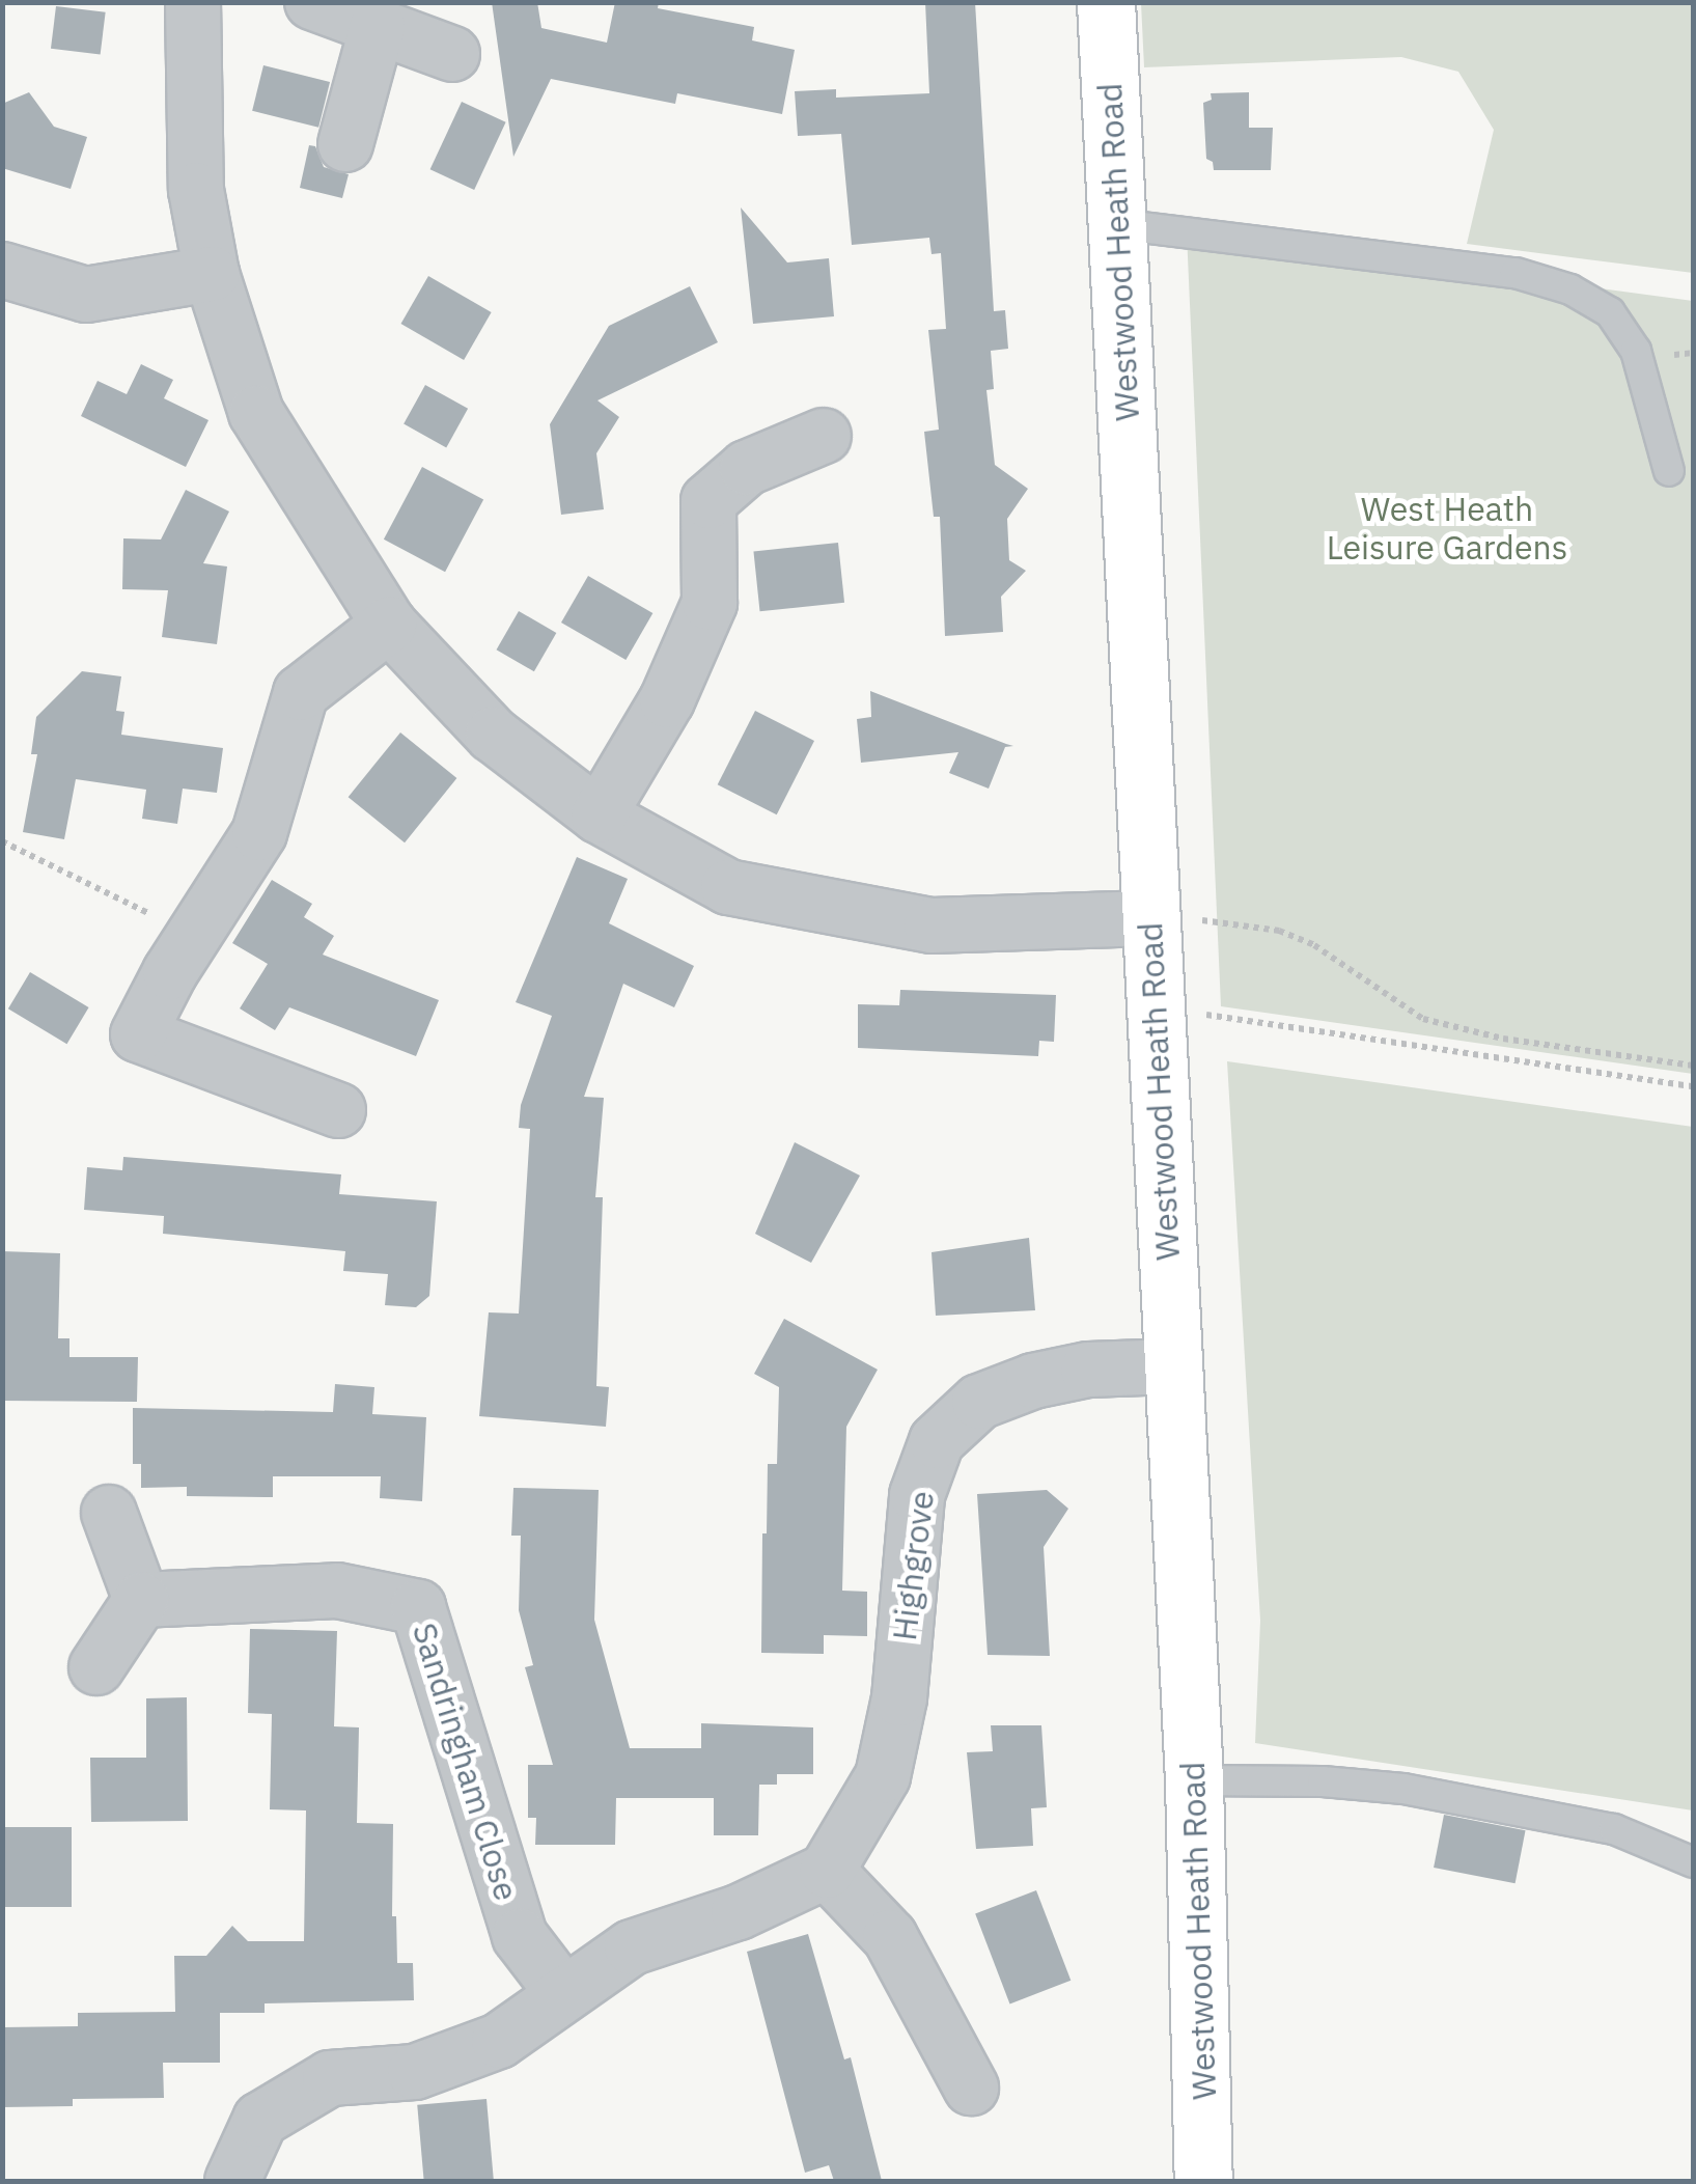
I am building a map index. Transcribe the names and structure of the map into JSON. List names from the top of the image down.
{
  "streets": {
    "street": ["Westwood Heath Road", "Highgrove", "Sandringham Close"]
  },
  "crossings": [
    ["Westwood Heath Road", "Highgrove"]
  ],
  "parks": ["West Heath Leisure Gardens"]
}
